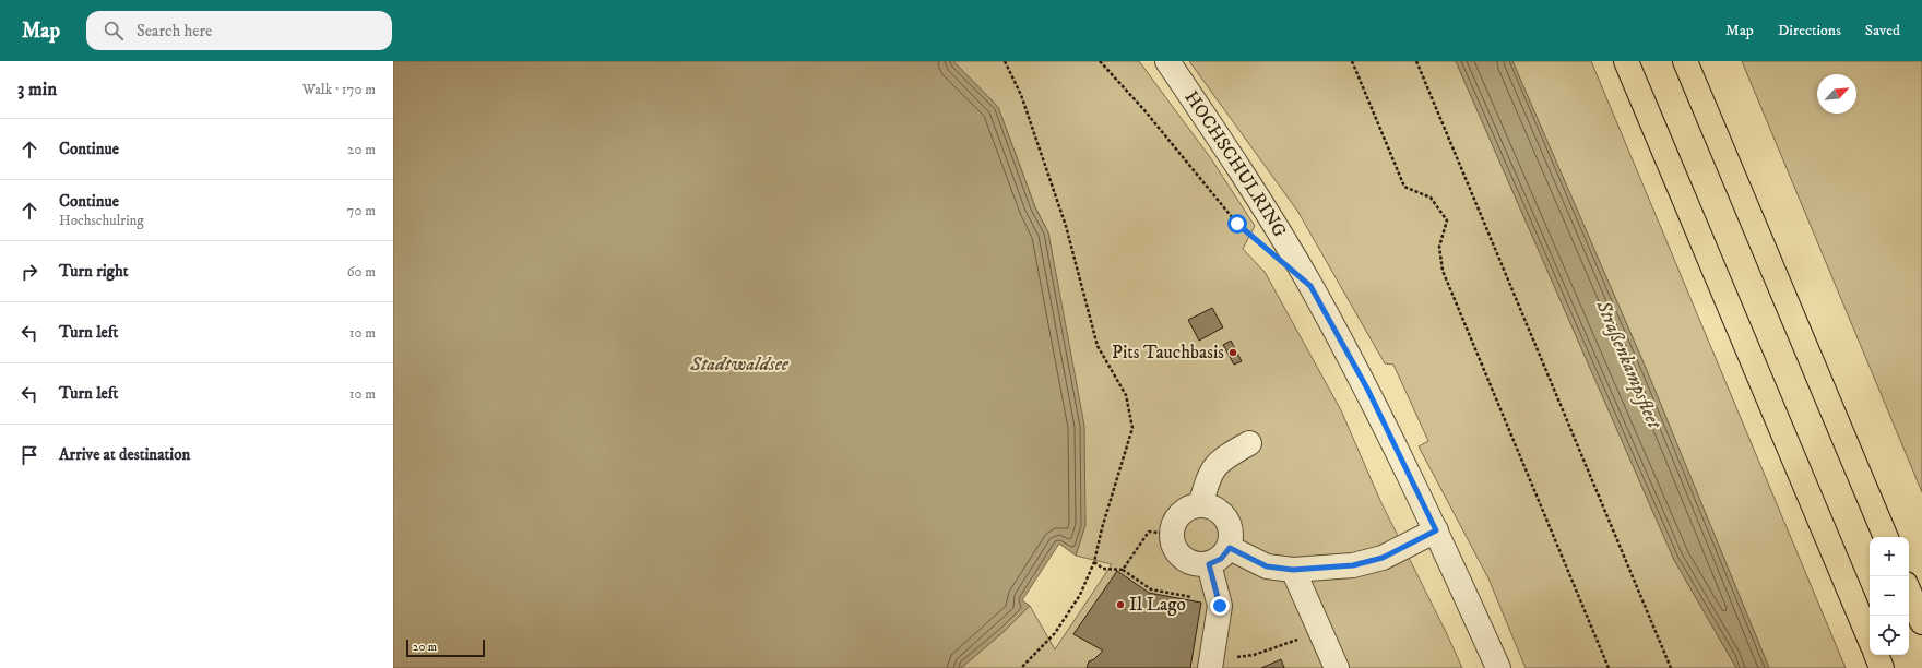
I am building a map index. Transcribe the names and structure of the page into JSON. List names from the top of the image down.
{
  "streets": {
    "street": ["HOCHSCHULRING"]
  },
  "water": ["Stadtwaldsee", "Straßenkampsfleet"],
  "places": ["Pits Tauchbasis", "Il Lago"],
  "scale_bar": "20 m",
  "north": "top right",
  "page": {
    "header": "Map",
    "search": "Search here",
    "nav": ["Map", "Directions", "Saved"],
    "heading": ["3 min", "Walk · 170 m"],
    "list": [
      ["Continue", "20 m"],
      ["Continue", "Hochschulring", "70 m"],
      ["Turn right", "60 m"],
      ["Turn left", "10 m"],
      ["Turn left", "10 m"],
      "Arrive at destination"
    ],
    "map_buttons": ["+", "−"],
    "scale": "20 m"
  }
}
